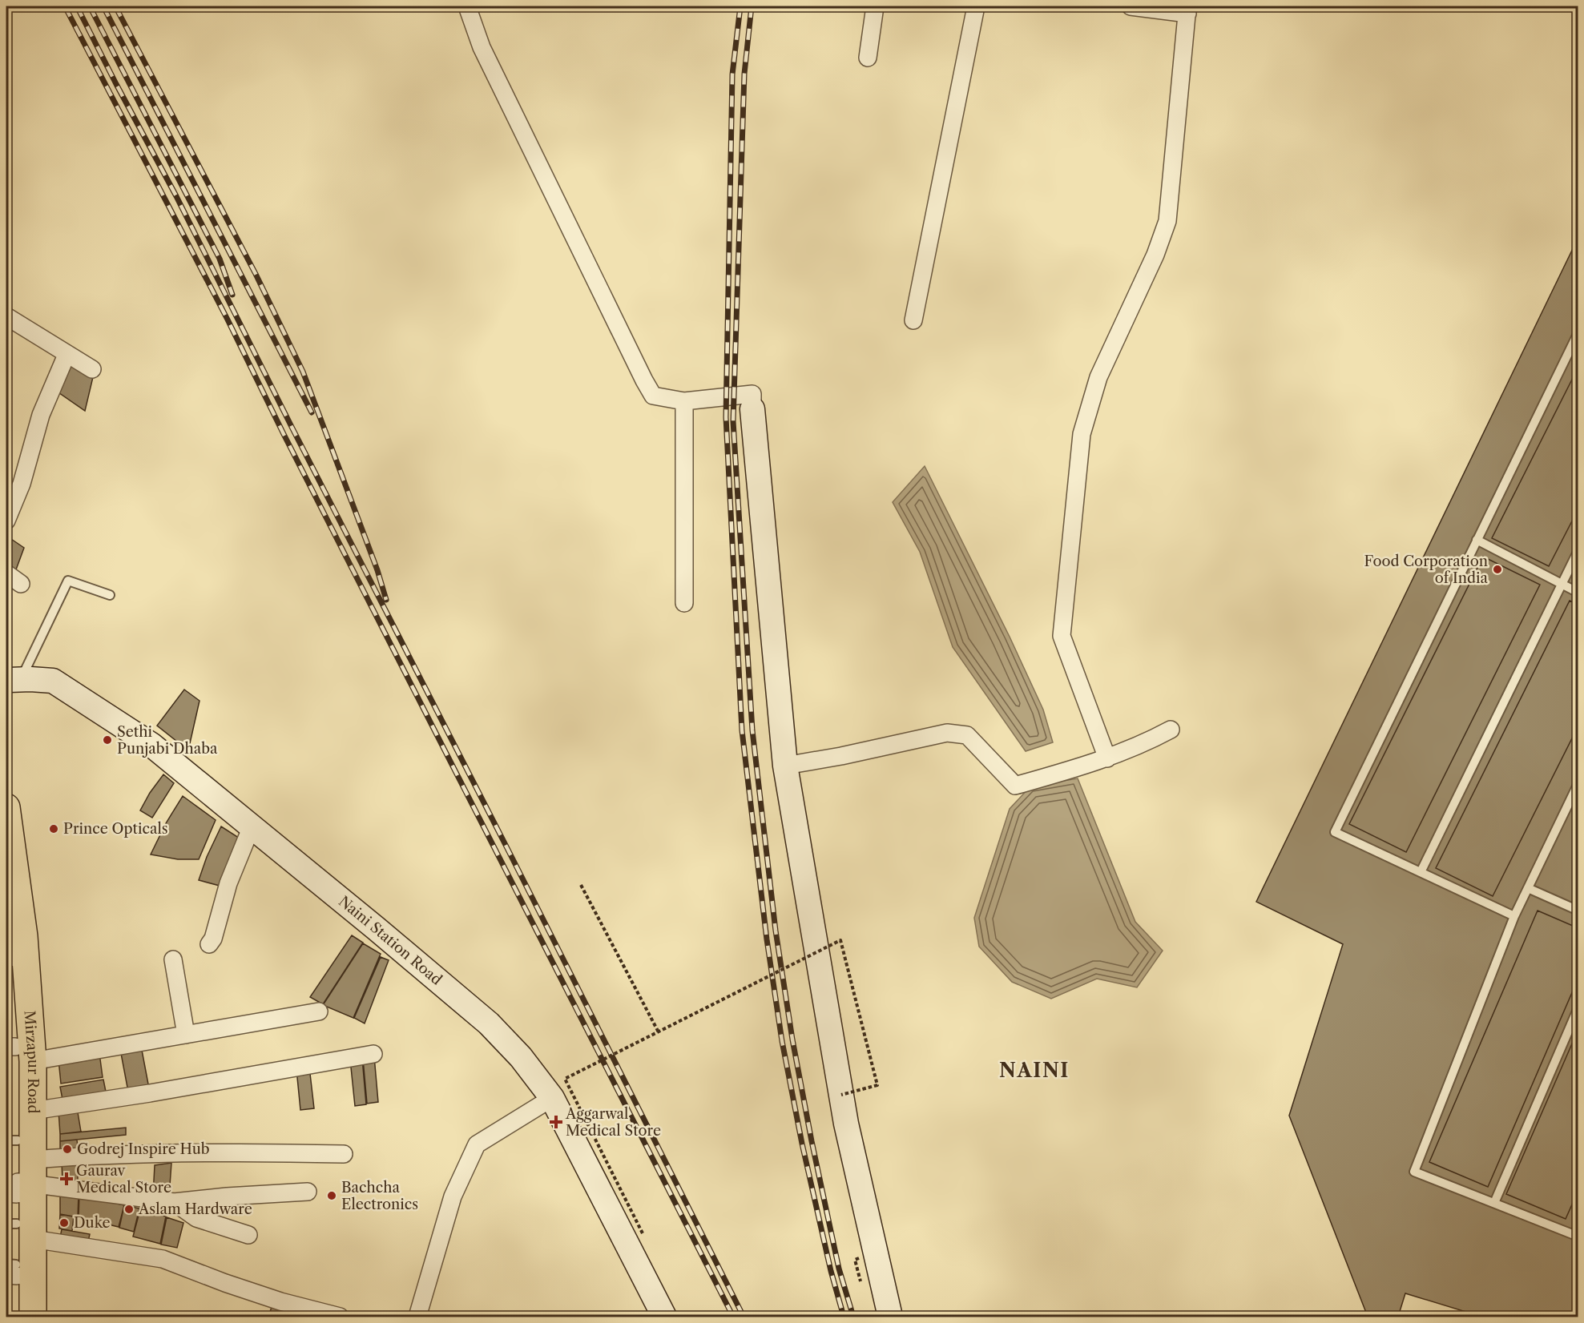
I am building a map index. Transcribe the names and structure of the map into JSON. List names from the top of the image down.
{
  "streets": {
    "highway": ["Mirzapur Road"],
    "street": ["Naini Station Road"]
  },
  "districts": ["NAINI"],
  "places": {
    "other": [
      "Food Corporation of India",
      "Sethi Punjabi Dhaba",
      "Prince Opticals",
      "Godrej Inspire Hub",
      "Bachcha Electronics",
      "Aslam Hardware",
      "Duke"
    ],
    "health": ["Aggarwal Medical Store", "Gaurav Medical Store"]
  }
}
